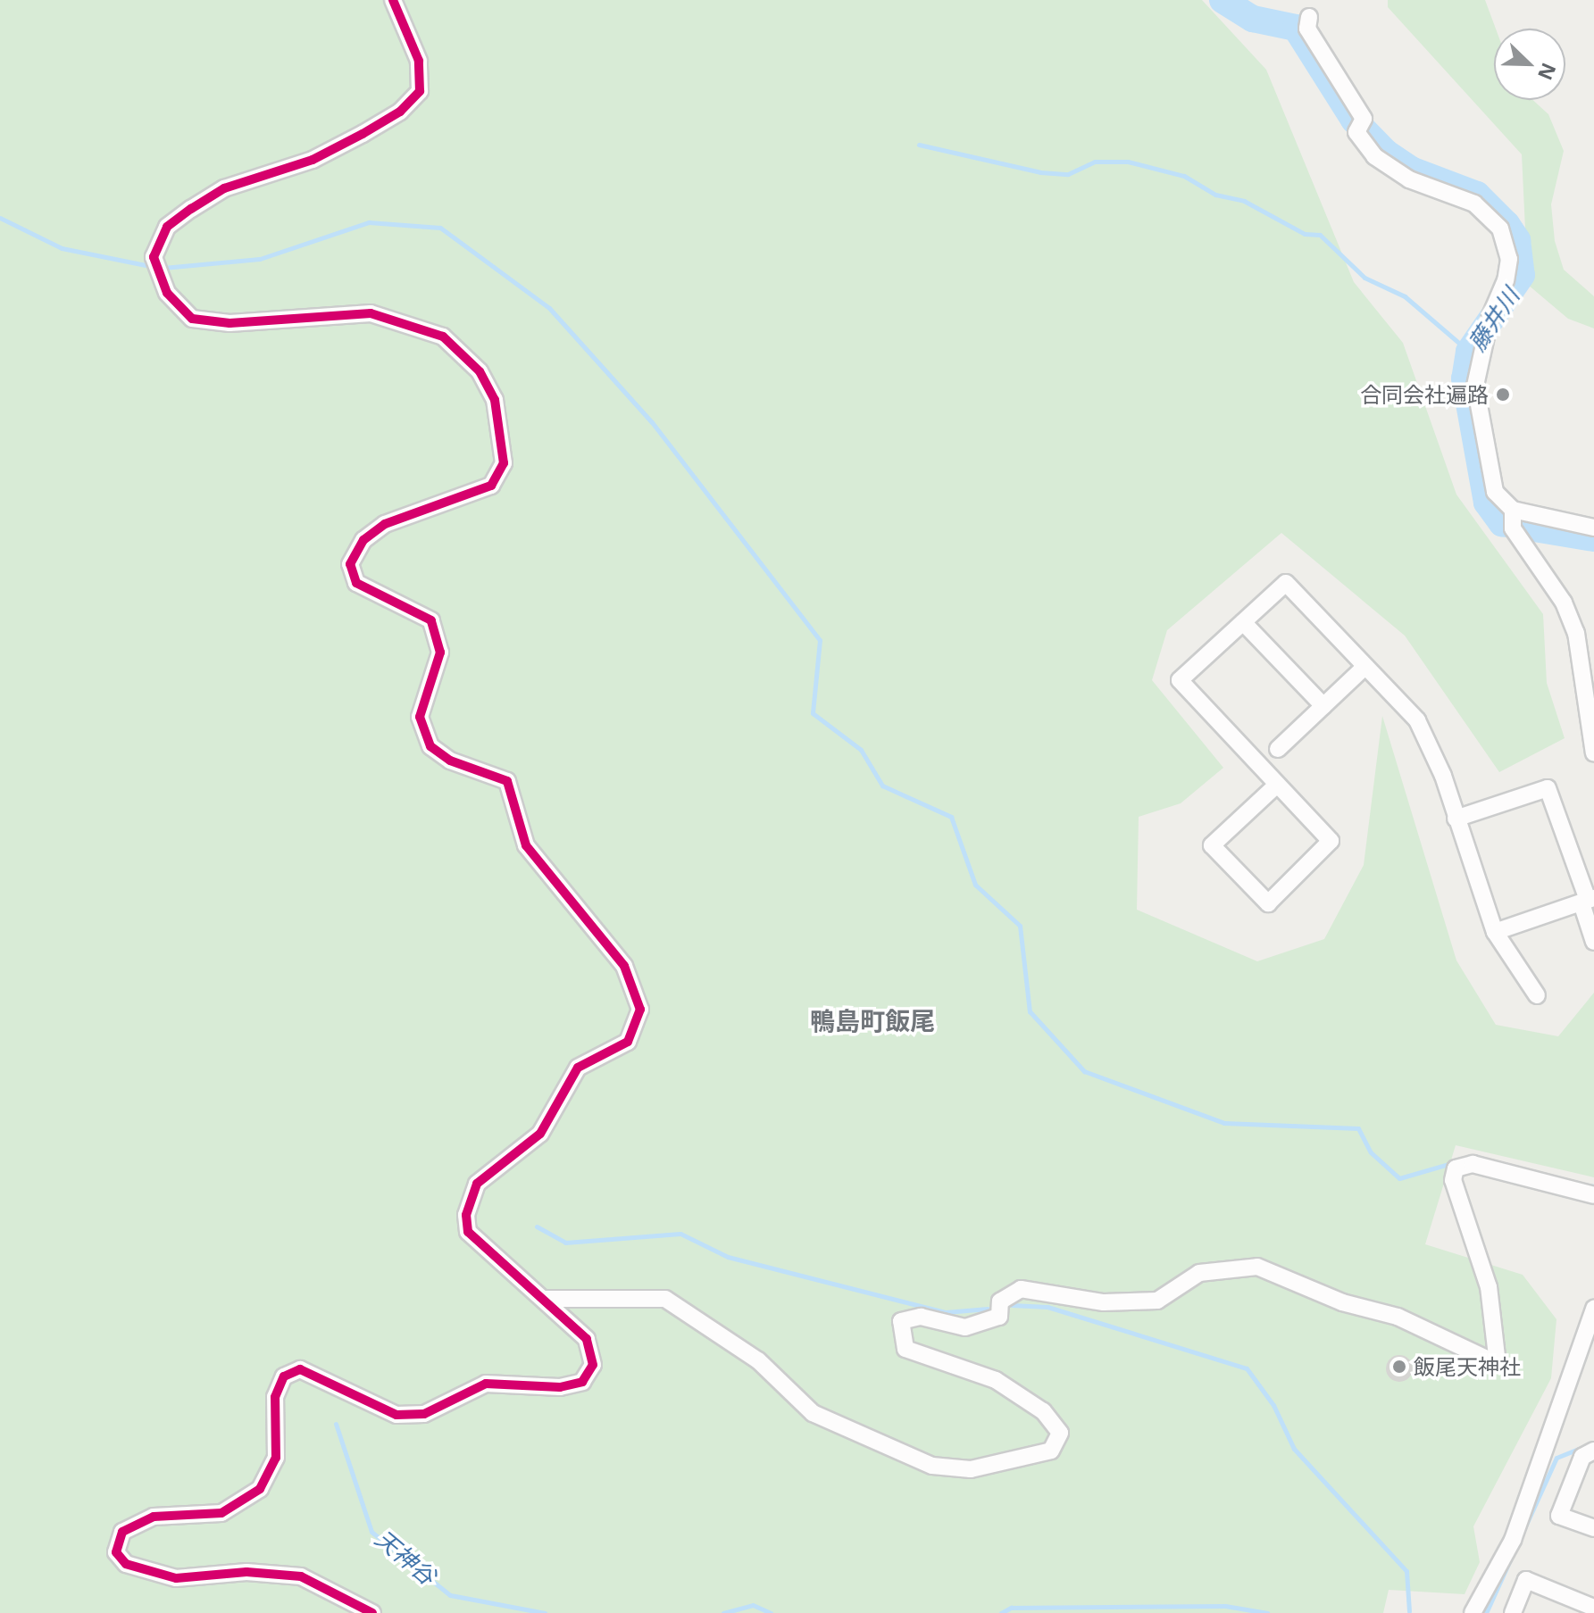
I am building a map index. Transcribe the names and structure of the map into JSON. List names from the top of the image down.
{
  "districts": ["鴨島町飯尾"],
  "water": ["藤井川", "天神谷"],
  "places": ["合同会社遍路", "飯尾天神社"],
  "north": "bottom right"
}
